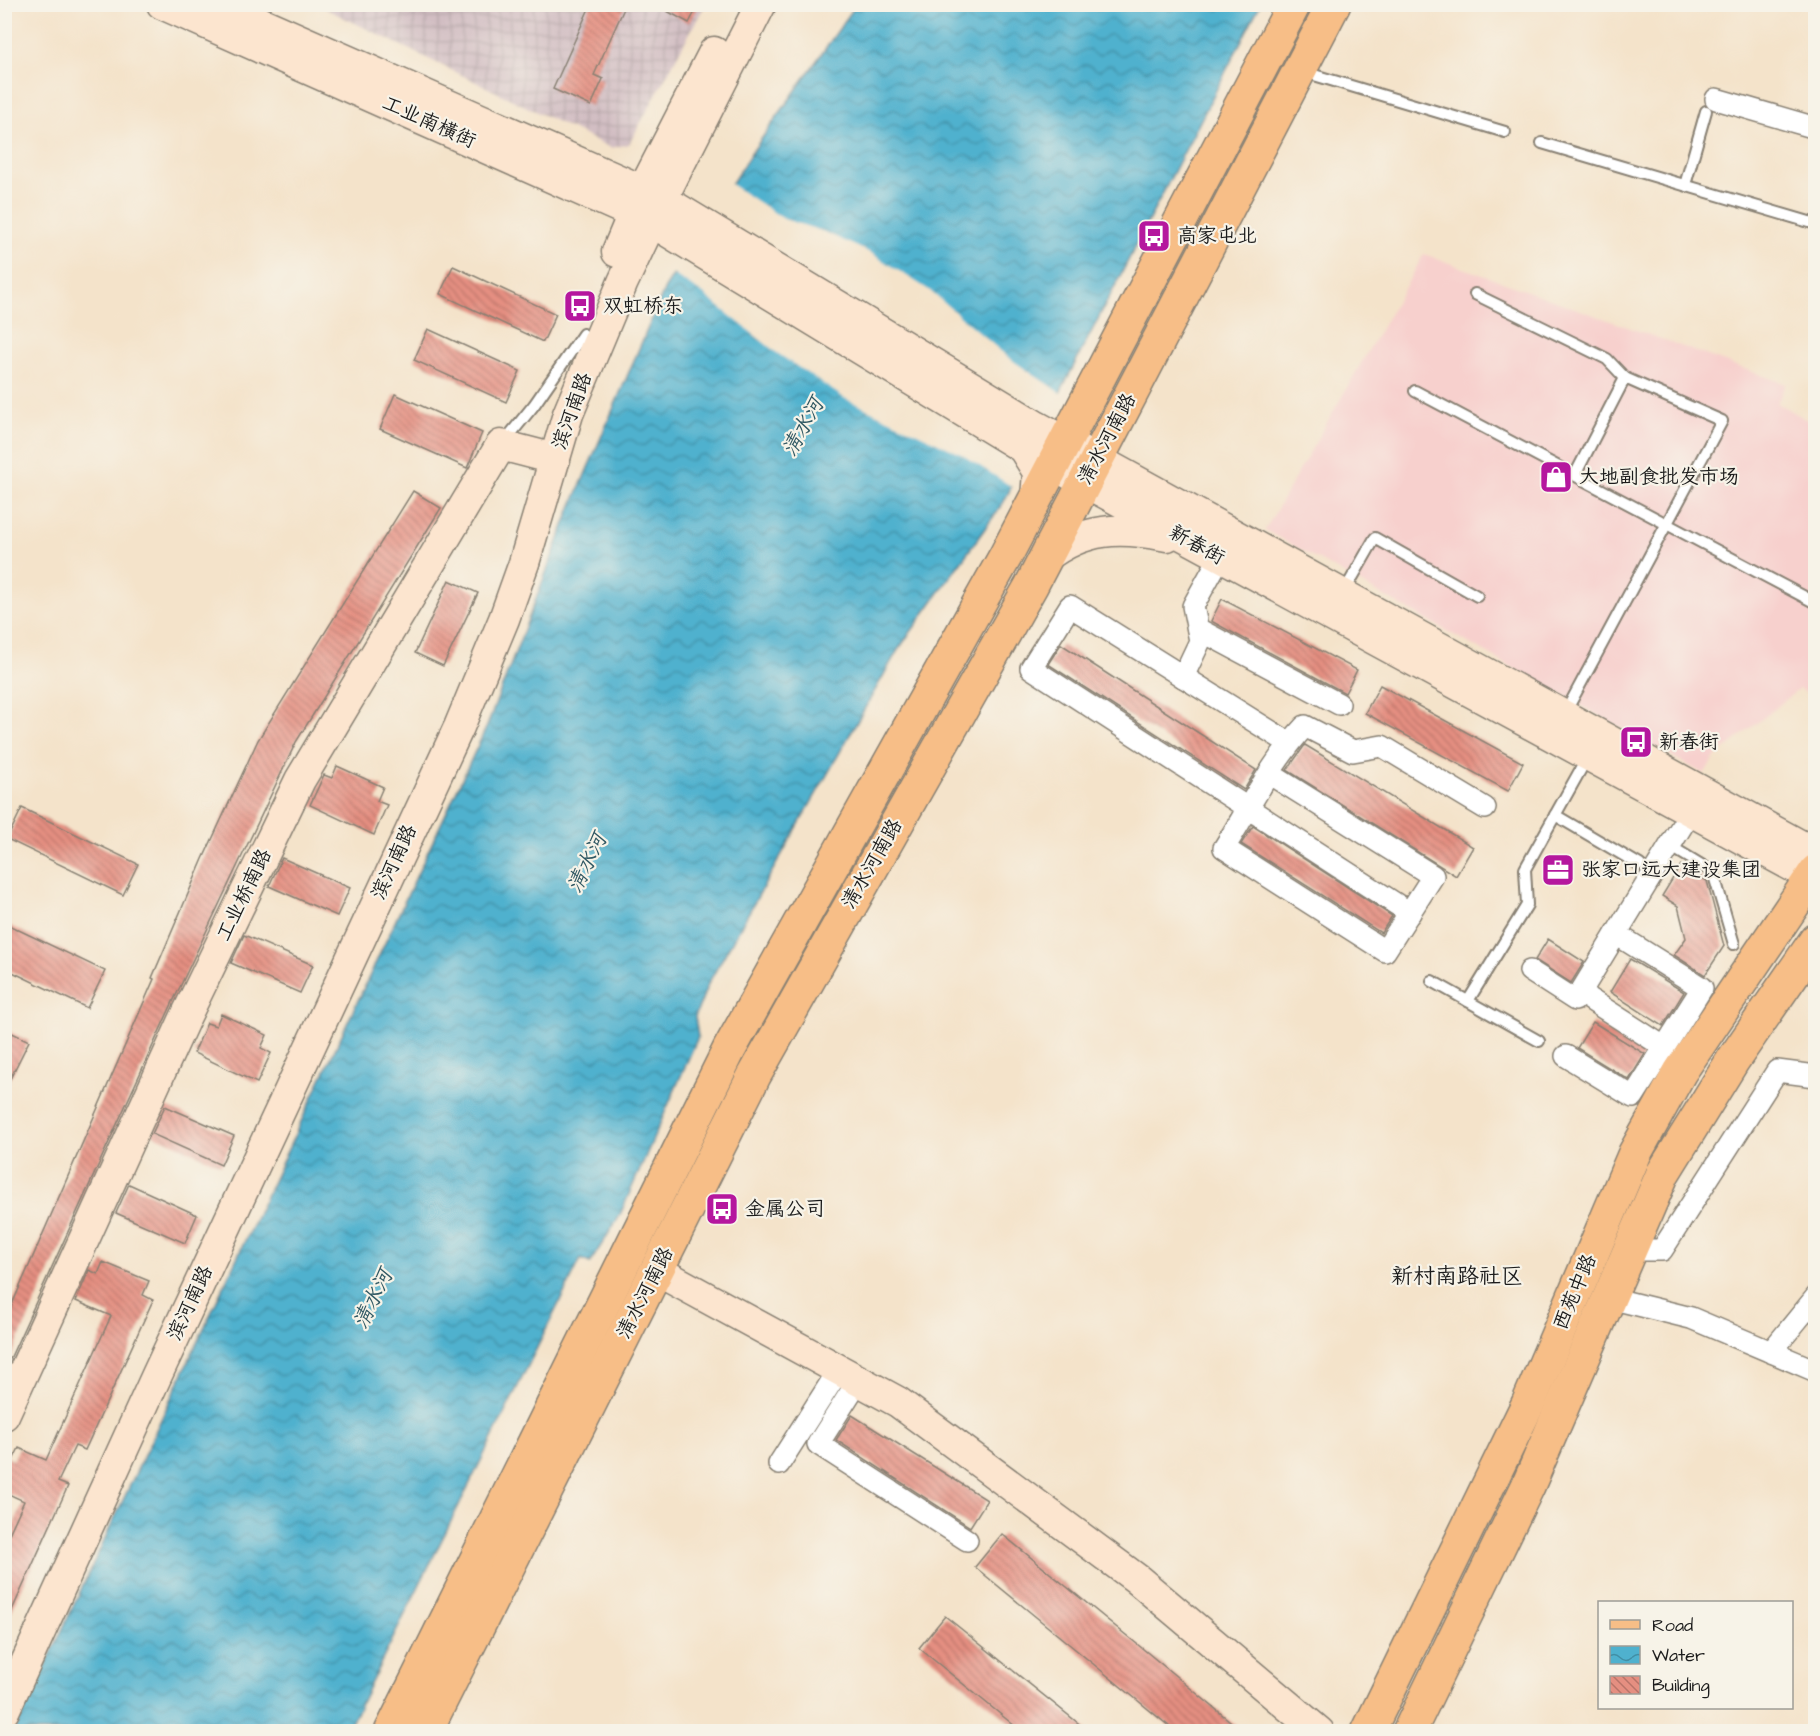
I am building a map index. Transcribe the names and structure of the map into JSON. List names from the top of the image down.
{
  "streets": {
    "main road": [
      "工业南横街",
      "滨河南路",
      "清水河南路",
      "新春街",
      "工业桥南路",
      "西苑中路"
    ]
  },
  "crossings": [
    ["工业南横街", "滨河南路"],
    ["工业南横街", "新春街"],
    ["清水河南路", "新春街"],
    ["新春街", "西苑中路"]
  ],
  "districts": ["新村南路社区"],
  "water": ["清水河"],
  "places": {
    "bus stop": [
      "高家屯北",
      "双虹桥东",
      "新春街",
      "金属公司"
    ],
    "shop": ["大地副食批发市场"],
    "office": ["张家口远大建设集团"]
  },
  "legend": ["Road", "Water", "Building"]
}
